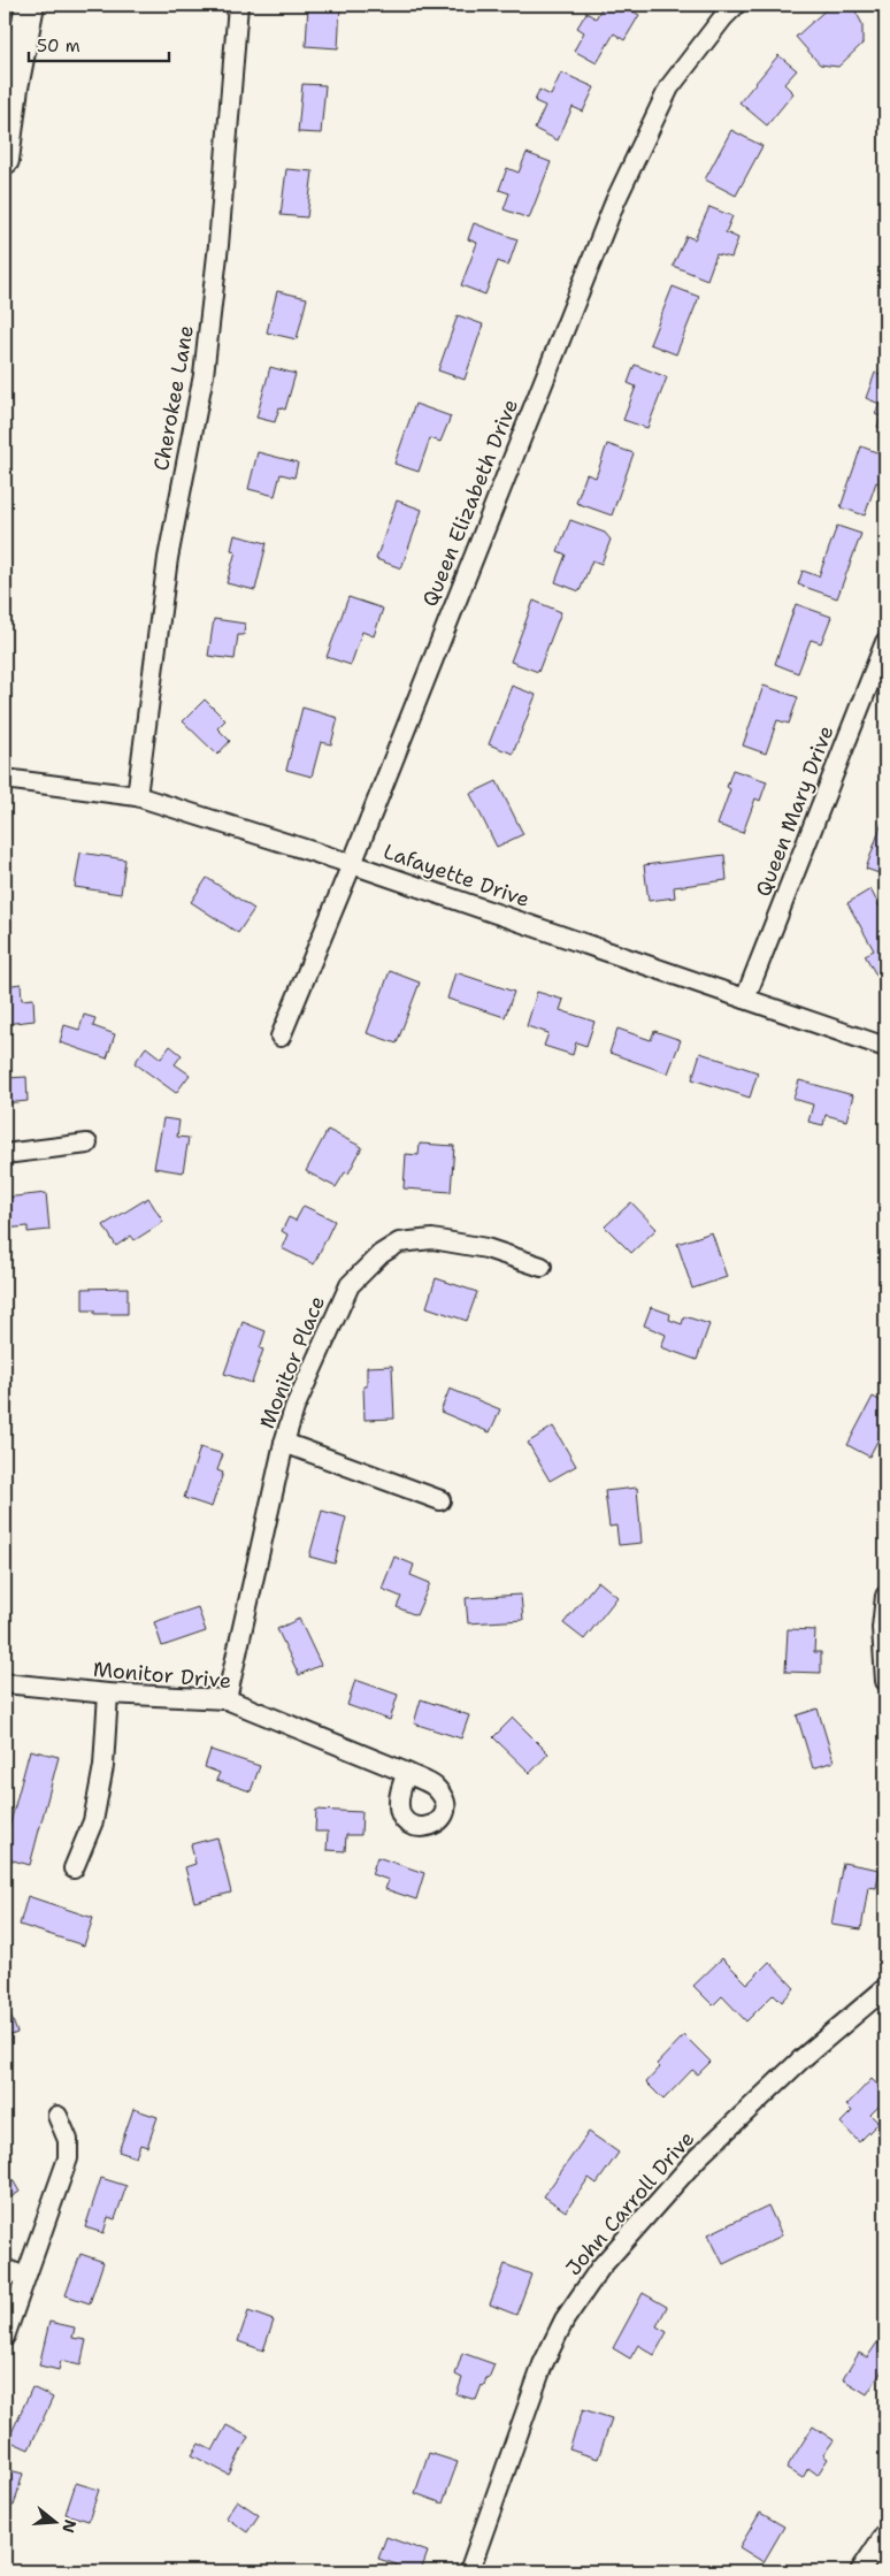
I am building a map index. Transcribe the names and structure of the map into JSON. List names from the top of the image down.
{
  "streets": {
    "street": [
      "Cherokee Lane",
      "Queen Elizabeth Drive",
      "Queen Mary Drive",
      "Lafayette Drive",
      "Monitor Place",
      "Monitor Drive",
      "John Carroll Drive"
    ]
  },
  "crossings": [
    ["Cherokee Lane", "Lafayette Drive"],
    ["Queen Elizabeth Drive", "Lafayette Drive"],
    ["Queen Mary Drive", "Lafayette Drive"],
    ["Monitor Place", "Monitor Drive"]
  ],
  "scale_bar": "50 m",
  "north": "right"
}
